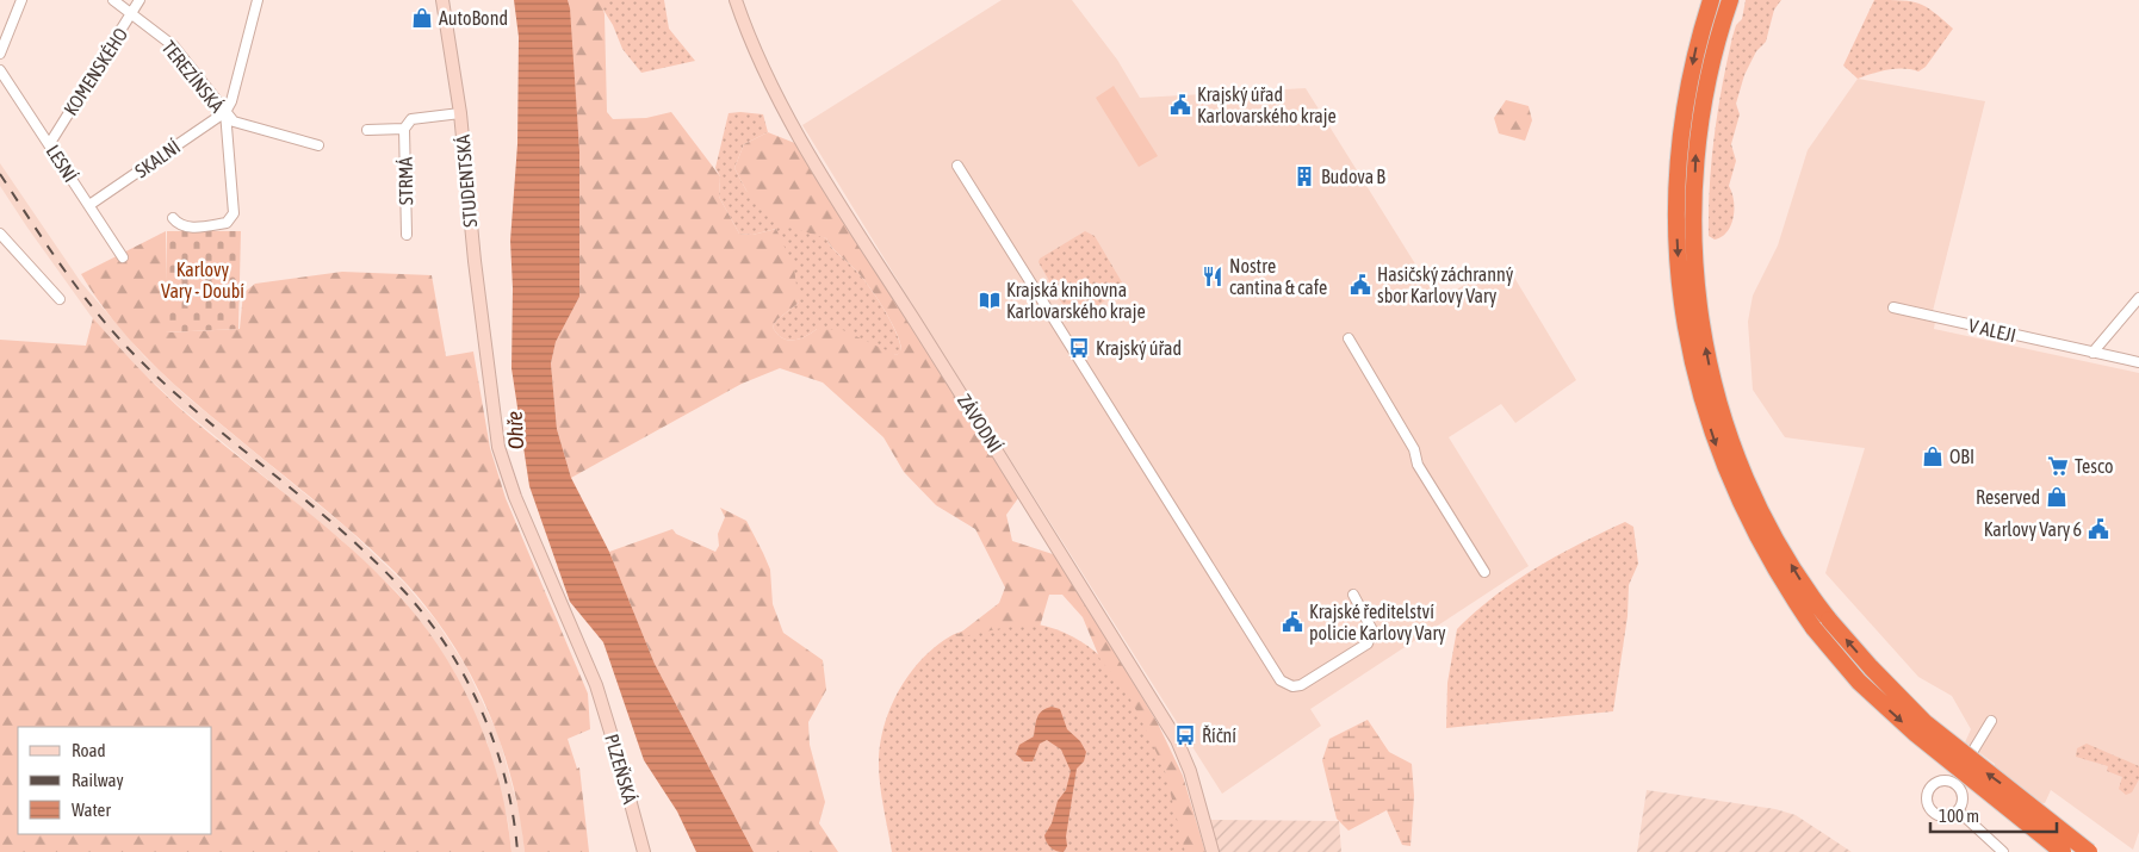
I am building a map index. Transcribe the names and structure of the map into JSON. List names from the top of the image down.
{
  "streets": {
    "street": [
      "KOMENSKÉHO",
      "TEREZÍNSKÁ",
      "SKALNÍ",
      "LESNÍ",
      "STRMÁ",
      "STUDENTSKÁ",
      "V ALEJI",
      "ZÁVODNÍ",
      "PLZEŇSKÁ"
    ]
  },
  "crossings": [
    ["KOMENSKÉHO", "TEREZÍNSKÁ"],
    ["KOMENSKÉHO", "LESNÍ"],
    ["TEREZÍNSKÁ", "SKALNÍ"],
    ["SKALNÍ", "LESNÍ"],
    ["STRMÁ", "STUDENTSKÁ"],
    ["STUDENTSKÁ", "PLZEŇSKÁ"]
  ],
  "water": ["Ohře"],
  "parks": ["Karlovy Vary - Doubí"],
  "places": {
    "shop": ["AutoBond", "OBI", "Reserved"],
    "public building": [
      "Krajský úřad Karlovarského kraje",
      "Hasičský záchranný sbor Karlovy Vary",
      "Karlovy Vary 6",
      "Krajské ředitelství policie Karlovy Vary"
    ],
    "building": ["Budova B"],
    "restaurant": ["Nostre cantina & cafe"],
    "library": ["Krajská knihovna Karlovarského kraje"],
    "bus stop": ["Krajský úřad", "Říční"],
    "supermarket": ["Tesco"]
  },
  "legend": ["Road", "Railway", "Water"],
  "scale_bar": "100 m"
}
